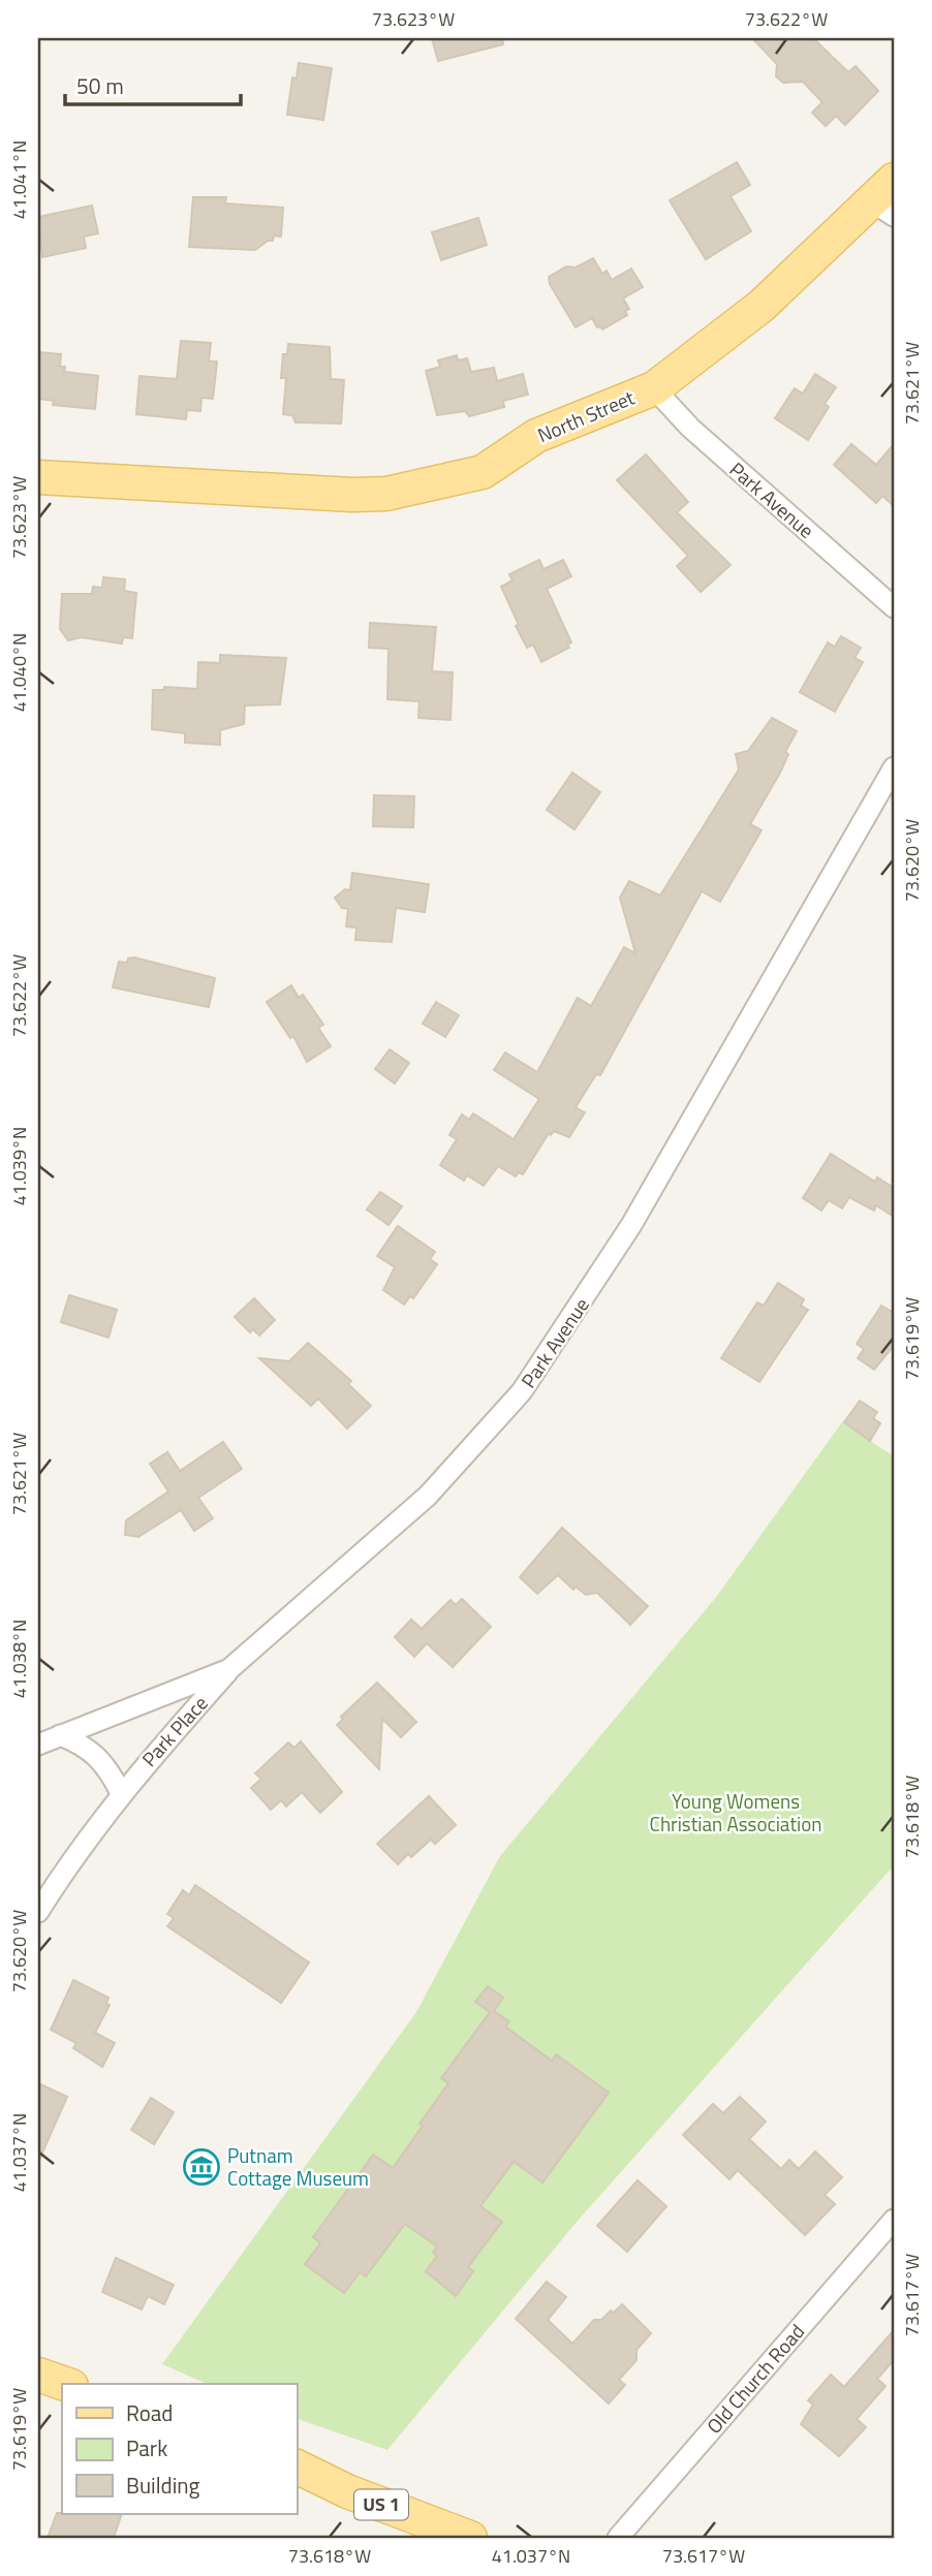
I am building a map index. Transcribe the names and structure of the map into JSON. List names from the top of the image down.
{
  "streets": {
    "main road": ["North Street", "US 1"],
    "street": ["Park Avenue", "Park Place", "Old Church Road"]
  },
  "crossings": [
    ["North Street", "Park Avenue"],
    ["Park Avenue", "Park Place"]
  ],
  "parks": ["Young Womens Christian Association"],
  "places": {
    "museum": ["Putnam Cottage Museum"]
  },
  "legend": ["Road", "Park", "Building"],
  "scale_bar": "50 m",
  "coordinates": [
    "73.623°W",
    "73.622°W",
    "41.041°N",
    "73.621°W",
    "41.040°N",
    "73.620°W",
    "41.039°N",
    "73.619°W",
    "41.038°N",
    "73.618°W",
    "41.037°N",
    "73.617°W"
  ]
}
